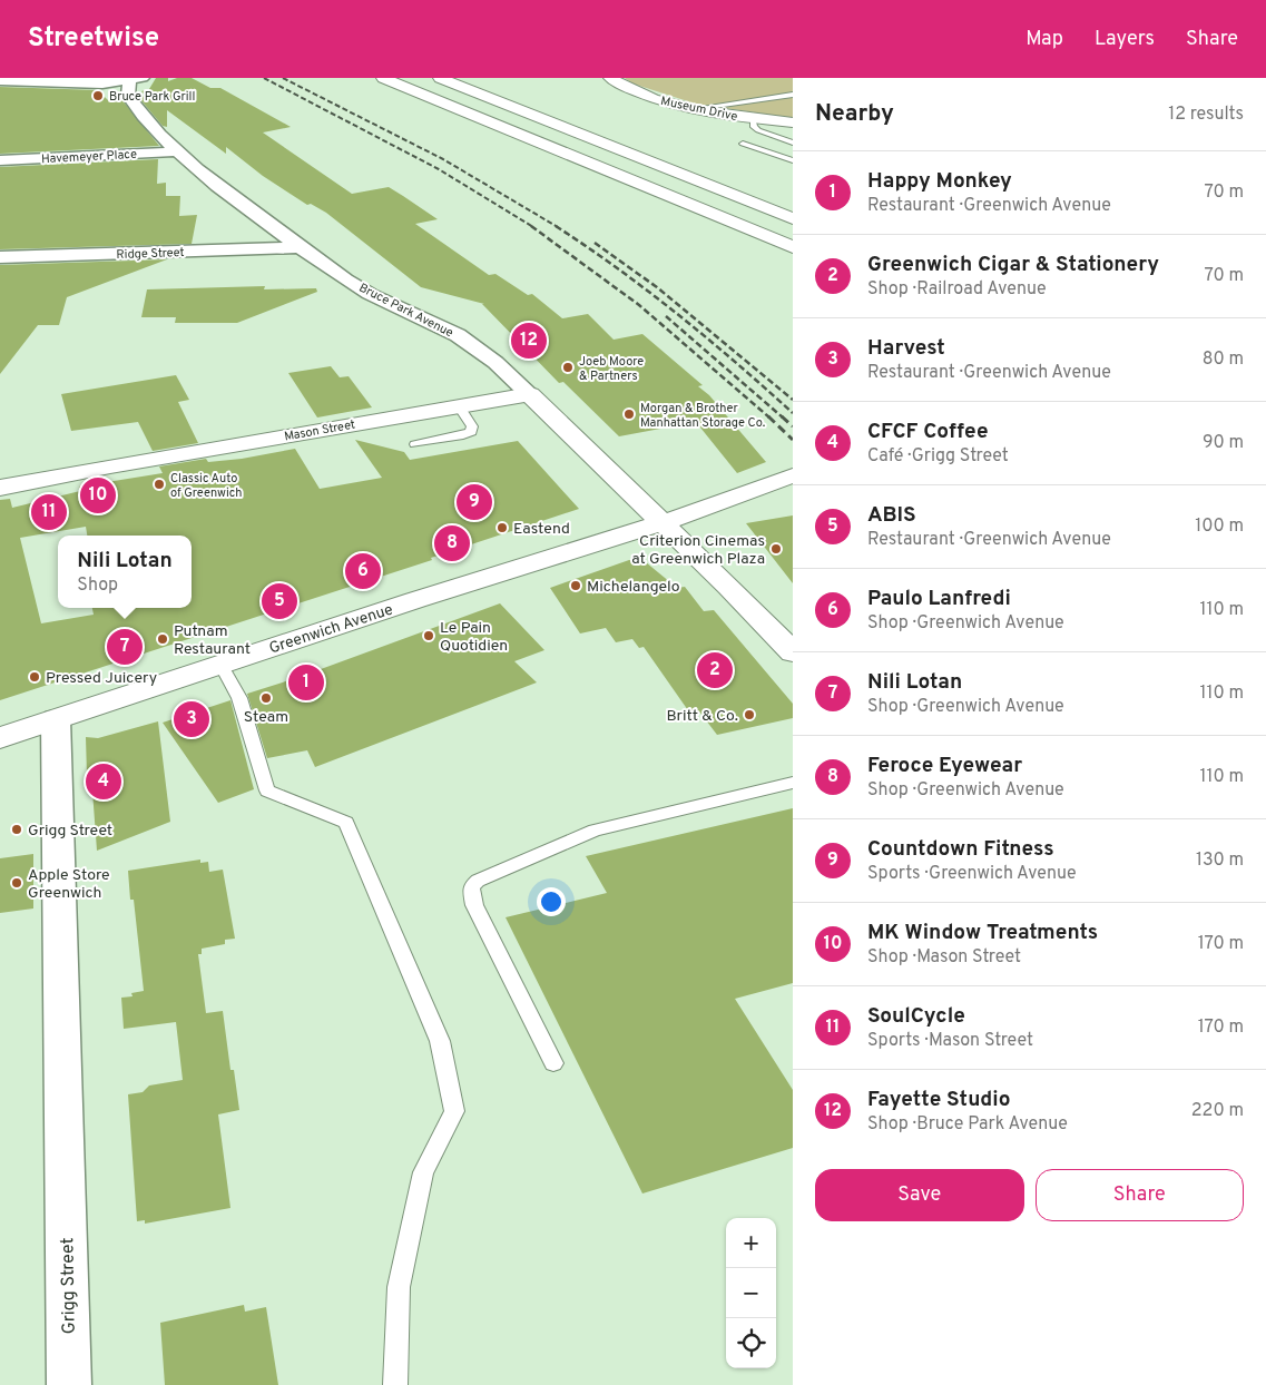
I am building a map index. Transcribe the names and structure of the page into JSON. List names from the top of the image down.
{
  "streets": {
    "main road": [
      "Museum Drive",
      "Bruce Park Avenue",
      "Mason Street",
      "Greenwich Avenue"
    ],
    "street": ["Havemeyer Place", "Ridge Street", "Grigg Street"]
  },
  "crossings": [
    ["Havemeyer Place", "Bruce Park Avenue"],
    ["Ridge Street", "Bruce Park Avenue"],
    ["Bruce Park Avenue", "Mason Street"],
    ["Bruce Park Avenue", "Greenwich Avenue"],
    ["Greenwich Avenue", "Grigg Street"]
  ],
  "places": [
    "Bruce Park Grill",
    "Joeb Moore & Partners",
    "Morgan & Brother Manhattan Storage Co.",
    "Classic Auto of Greenwich",
    "Eastend",
    "Criterion Cinemas at Greenwich Plaza",
    "Michelangelo",
    "Le Pain Quotidien",
    "Putnam Restaurant",
    "Pressed Juicery",
    "Steam",
    "Britt & Co.",
    "Grigg Street",
    "Apple Store Greenwich"
  ],
  "page": {
    "header": "Streetwise",
    "nav": ["Map", "Layers", "Share"],
    "heading": ["Nearby", "12 results"],
    "list": [
      {
        "mark": "1",
        "name": "Happy Monkey",
        "note": "Restaurant · Greenwich Avenue",
        "value": "70 m"
      },
      {
        "mark": "2",
        "name": "Greenwich Cigar & Stationery",
        "note": "Shop · Railroad Avenue",
        "value": "70 m"
      },
      {
        "mark": "3",
        "name": "Harvest",
        "note": "Restaurant · Greenwich Avenue",
        "value": "80 m"
      },
      {
        "mark": "4",
        "name": "CFCF Coffee",
        "note": "Café · Grigg Street",
        "value": "90 m"
      },
      {
        "mark": "5",
        "name": "ABIS",
        "note": "Restaurant · Greenwich Avenue",
        "value": "100 m"
      },
      {
        "mark": "6",
        "name": "Paulo Lanfredi",
        "note": "Shop · Greenwich Avenue",
        "value": "110 m"
      },
      {
        "mark": "7",
        "name": "Nili Lotan",
        "note": "Shop · Greenwich Avenue",
        "value": "110 m"
      },
      {
        "mark": "8",
        "name": "Feroce Eyewear",
        "note": "Shop · Greenwich Avenue",
        "value": "110 m"
      },
      {
        "mark": "9",
        "name": "Countdown Fitness",
        "note": "Sports · Greenwich Avenue",
        "value": "130 m"
      },
      {
        "mark": "10",
        "name": "MK Window Treatments",
        "note": "Shop · Mason Street",
        "value": "170 m"
      },
      {
        "mark": "11",
        "name": "SoulCycle",
        "note": "Sports · Mason Street",
        "value": "170 m"
      },
      {
        "mark": "12",
        "name": "Fayette Studio",
        "note": "Shop · Bruce Park Avenue",
        "value": "220 m"
      }
    ],
    "pins": [
      "12",
      "10",
      "9",
      "11",
      "8",
      "6",
      "5",
      "7",
      "2",
      "1",
      "3",
      "4"
    ],
    "popup": ["Nili Lotan", "Shop"],
    "buttons": ["Save", "Share"],
    "map_buttons": ["+", "−"]
  }
}
